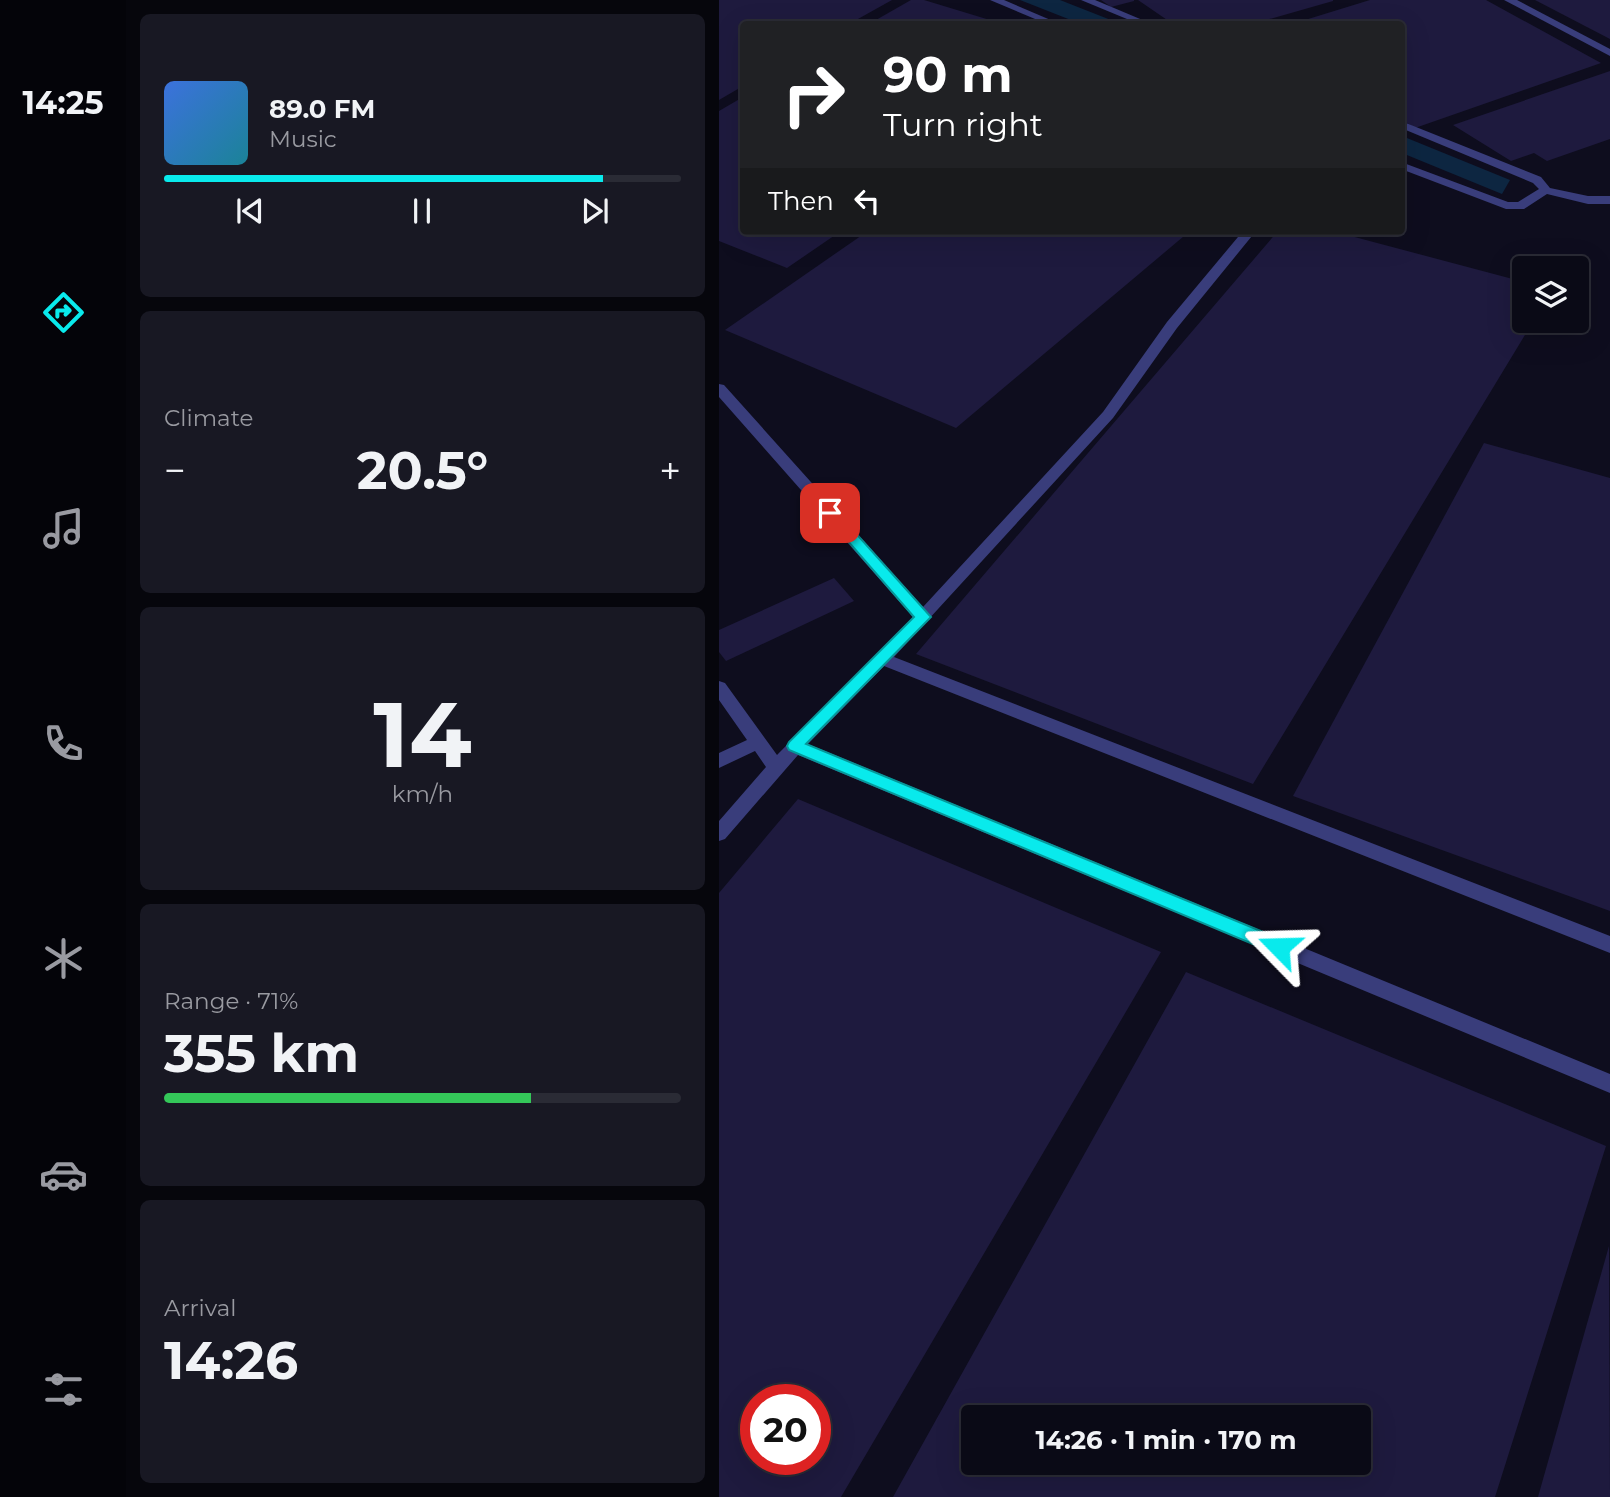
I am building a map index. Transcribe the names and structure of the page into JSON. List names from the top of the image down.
{
  "page": {
    "tabs": "14:25",
    "turn": ["90 m", "Turn right"],
    "song": ["89.0 FM", "Music"],
    "then": "Then",
    "tile": [
      "Climate",
      ["14", "km/h"],
      ["Range · 71%", "355 km"],
      ["Arrival", "14:26"]
    ],
    "heat": ["−", "20.5°", "+"],
    "limit": "20",
    "trip": "14:26 · 1 min · 170 m"
  }
}
